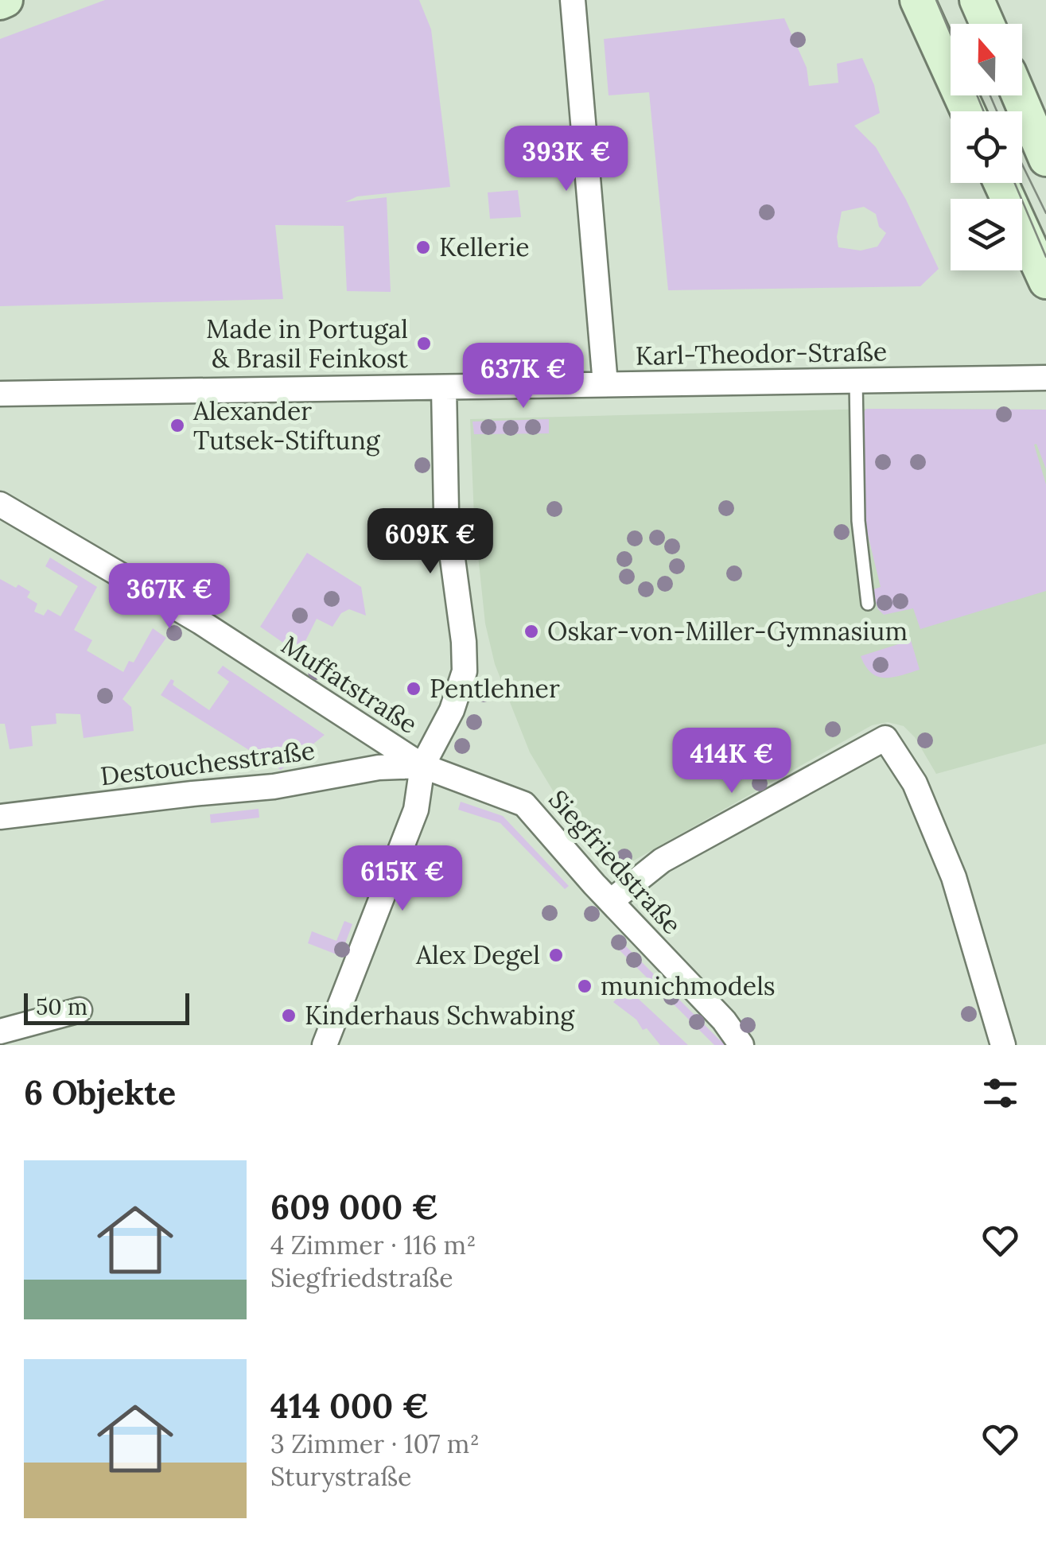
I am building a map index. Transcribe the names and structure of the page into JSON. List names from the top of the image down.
{
  "streets": {
    "street": [
      "Karl-Theodor-Straße",
      "Muffatstraße",
      "Destouchesstraße",
      "Siegfriedstraße"
    ]
  },
  "crossings": [
    ["Muffatstraße", "Destouchesstraße"],
    ["Muffatstraße", "Siegfriedstraße"],
    ["Destouchesstraße", "Siegfriedstraße"]
  ],
  "places": [
    "Kellerie",
    "Made in Portugal & Brasil Feinkost",
    "Alexander Tutsek-Stiftung",
    "Oskar-von-Miller-Gymnasium",
    "Pentlehner",
    "Alex Degel",
    "munichmodels",
    "Kinderhaus Schwabing"
  ],
  "scale_bar": "50 m",
  "north": "top",
  "page": {
    "price": [
      "393K €",
      "637K €",
      "609K €",
      "367K €",
      "414K €",
      "615K €"
    ],
    "scale": "50 m",
    "heading": "6 Objekte",
    "list": [
      {
        "name": "609 000 €",
        "note": "4 Zimmer · 116 m² · Siegfriedstraße"
      },
      {
        "name": "414 000 €",
        "note": "3 Zimmer · 107 m² · Sturystraße"
      }
    ]
  }
}
